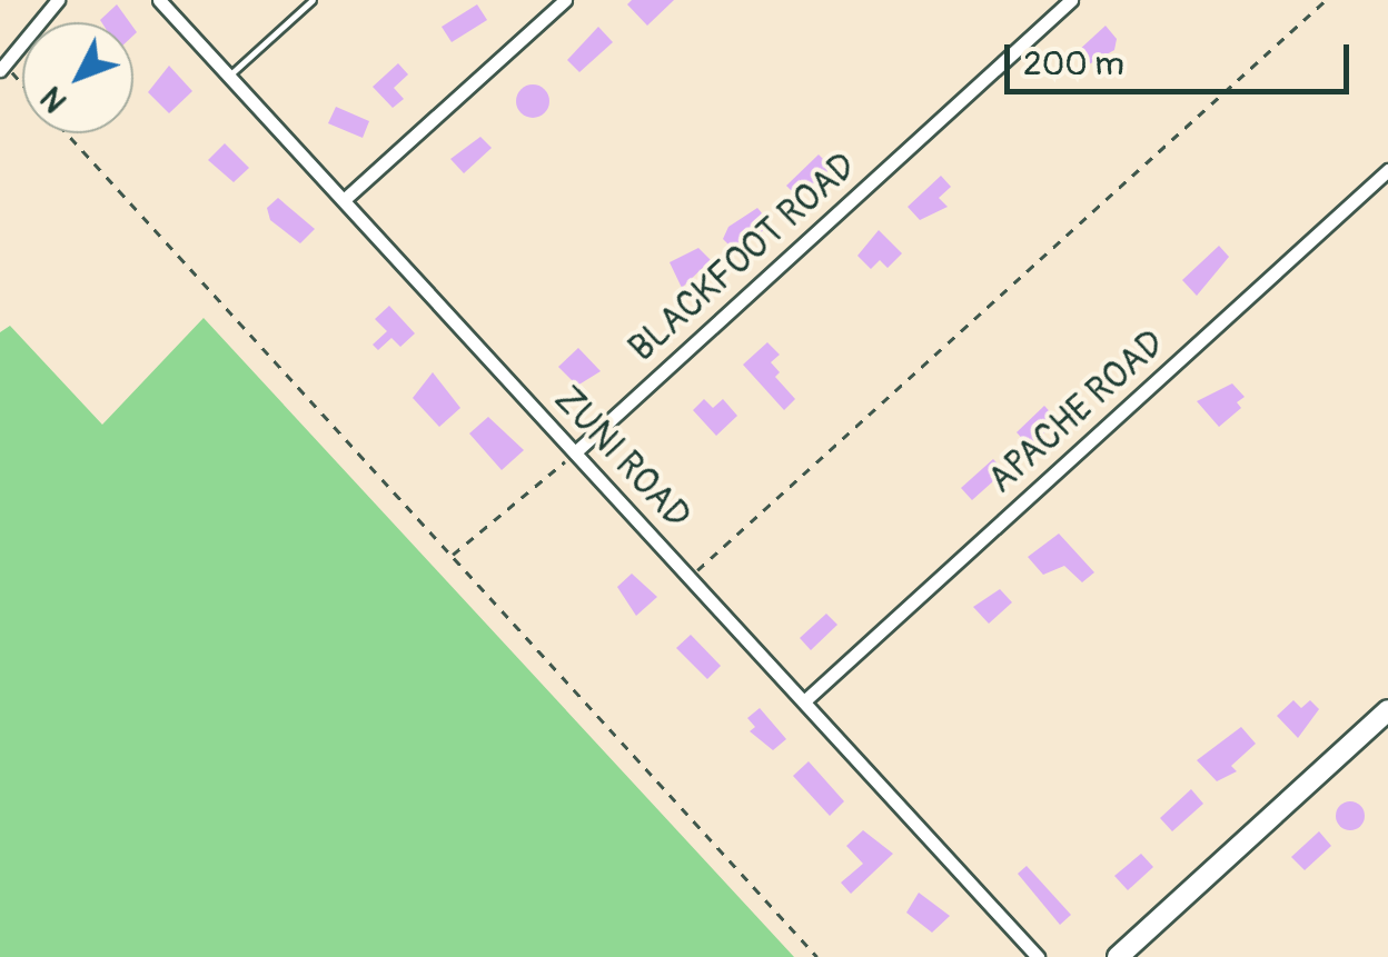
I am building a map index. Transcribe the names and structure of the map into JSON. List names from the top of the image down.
{
  "streets": {
    "street": ["BLACKFOOT ROAD", "APACHE ROAD", "ZUNI ROAD"]
  },
  "crossings": [
    ["BLACKFOOT ROAD", "ZUNI ROAD"],
    ["APACHE ROAD", "ZUNI ROAD"]
  ],
  "scale_bar": "200 m",
  "north": "bottom left"
}
